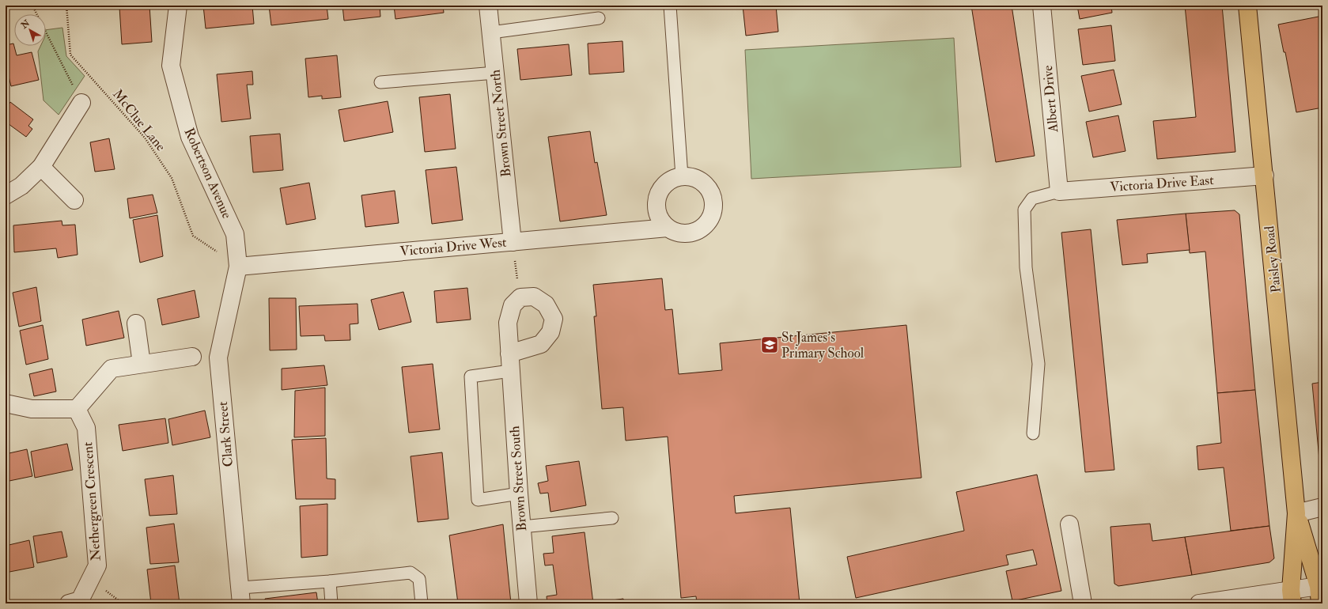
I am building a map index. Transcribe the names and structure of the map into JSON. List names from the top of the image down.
{
  "streets": {
    "main road": ["Paisley Road"],
    "street": [
      "Albert Drive",
      "Brown Street North",
      "Robertson Avenue",
      "Victoria Drive East",
      "Victoria Drive West",
      "Clark Street",
      "Brown Street South",
      "Nethergreen Crescent"
    ],
    "path": ["McClue Lane"]
  },
  "crossings": [
    ["Albert Drive", "Victoria Drive East"],
    ["McClue Lane", "Robertson Avenue"],
    ["McClue Lane", "Victoria Drive West"],
    ["McClue Lane", "Clark Street"],
    ["Brown Street North", "Victoria Drive West"],
    ["Robertson Avenue", "Victoria Drive West"],
    ["Robertson Avenue", "Clark Street"],
    ["Victoria Drive East", "Paisley Road"],
    ["Victoria Drive West", "Clark Street"]
  ],
  "places": {
    "school or university": ["St James's Primary School"]
  },
  "north": "top left"
}
